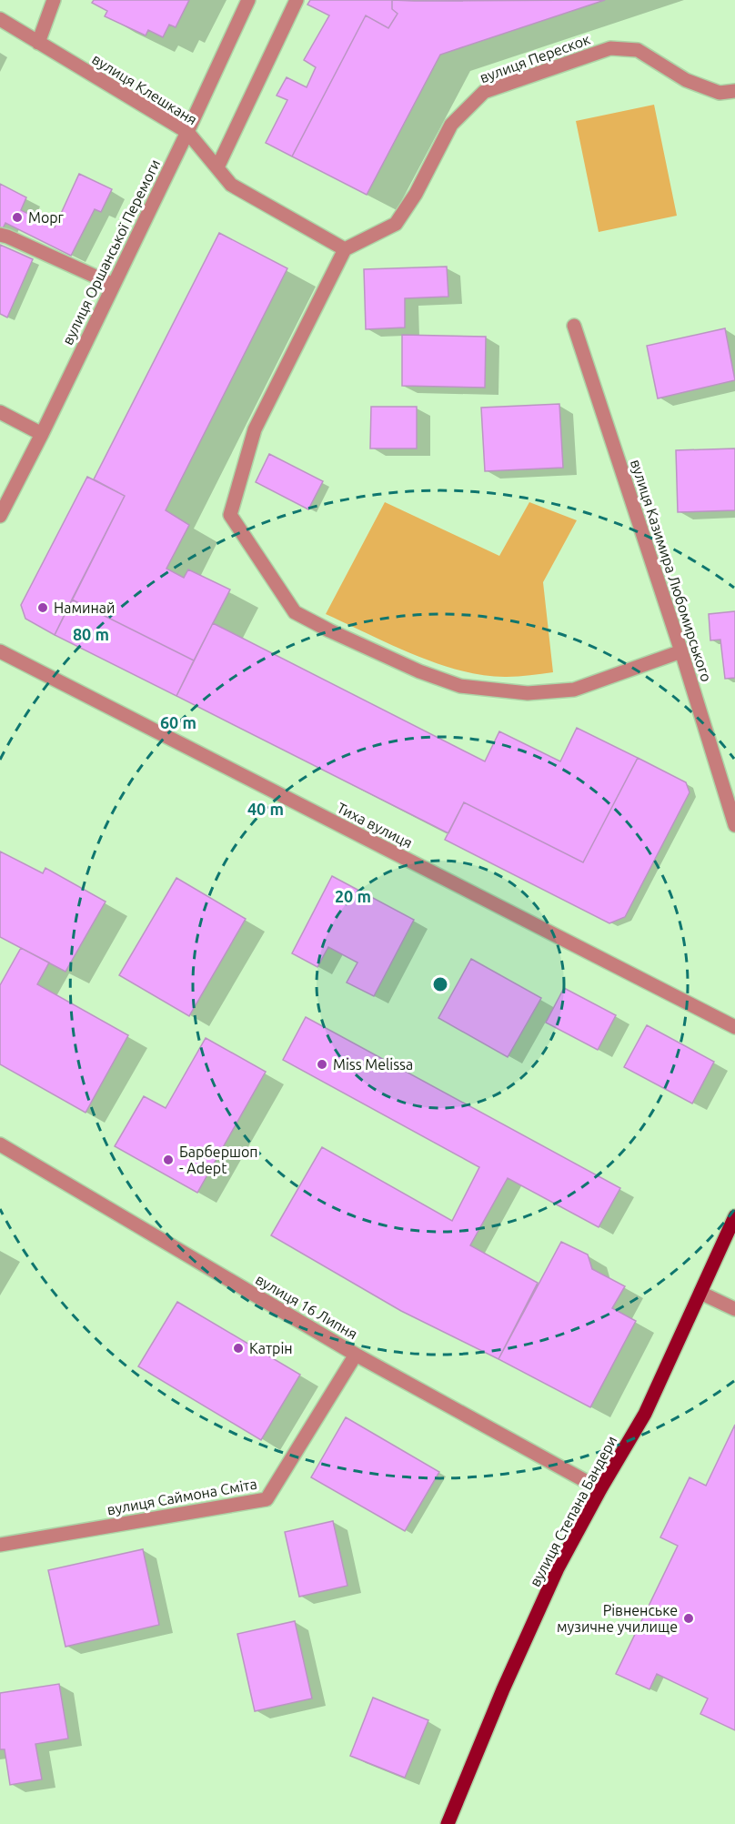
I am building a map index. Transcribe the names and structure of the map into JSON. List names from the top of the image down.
{
  "streets": {
    "main road": ["вулиця Степана Бандери"],
    "street": [
      "вулиця Перескок",
      "вулиця Клешканя",
      "вулиця Оршанської Перемоги",
      "вулиця Казимира Любомирського",
      "Тиха вулиця",
      "вулиця 16 Липня",
      "вулиця Саймона Сміта"
    ]
  },
  "crossings": [
    ["вулиця Перескок", "вулиця Клешканя"],
    ["вулиця Клешканя", "вулиця Оршанської Перемоги"],
    ["вулиця 16 Липня", "вулиця Саймона Сміта"],
    ["вулиця 16 Липня", "вулиця Степана Бандери"]
  ],
  "places": [
    "Морг",
    "Наминай",
    "Miss Melissa",
    "Барбершоп - Adept",
    "Катрін",
    "Рівненське музичне училище"
  ],
  "rings": [
    "80 m",
    "60 m",
    "40 m",
    "20 m"
  ]
}
